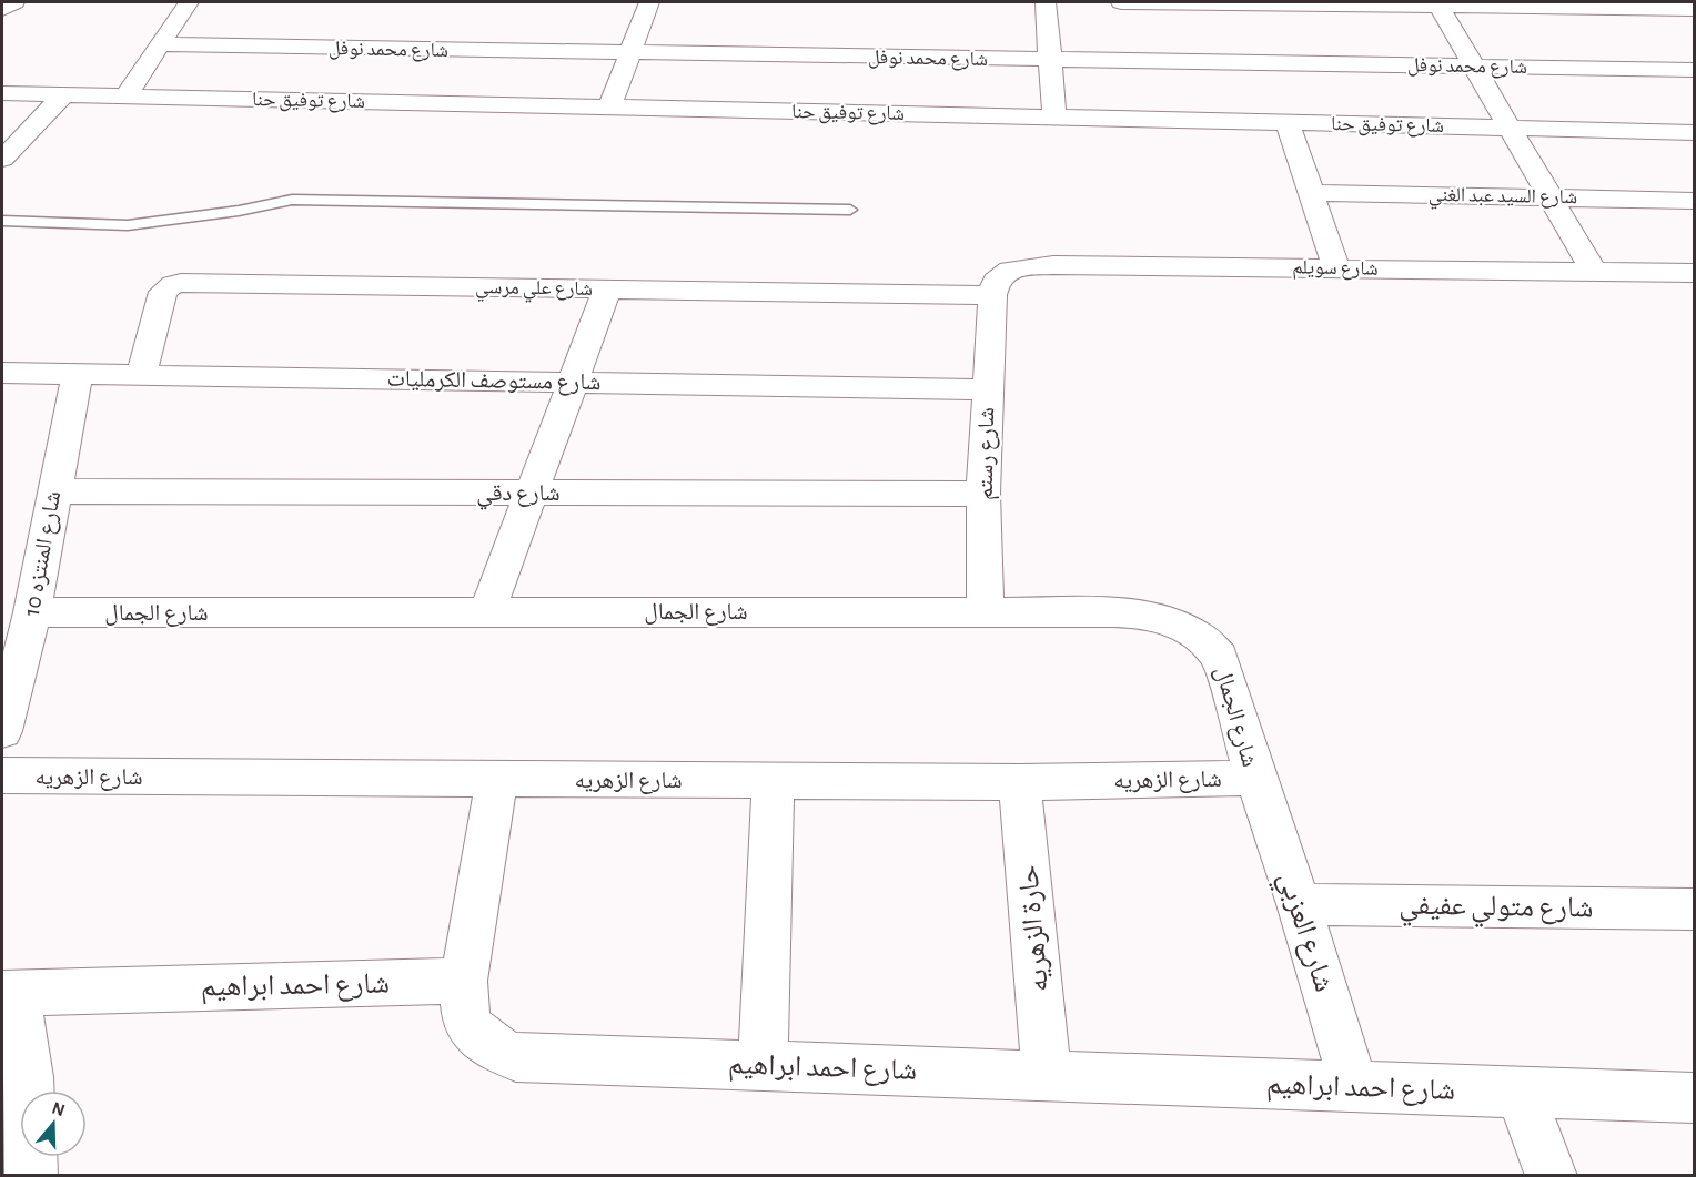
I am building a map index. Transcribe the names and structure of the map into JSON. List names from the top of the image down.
{
  "streets": {
    "street": [
      "شارع محمد نوفل",
      "شارع توفيق حنا",
      "شارع السيد عبد الغني",
      "شارع سويلم",
      "شارع علي مرسي",
      "شارع مستوصف الكرمليات",
      "شارع رستم",
      "شارع دقي",
      "شارع المنتزه 10",
      "شارع الجمال",
      "شارع الزهريه",
      "شارع متولي عفيفي",
      "حارة الزهريه",
      "شارع العزبي",
      "شارع احمد ابراهيم"
    ]
  },
  "crossings": [
    ["شارع سويلم", "شارع علي مرسي"],
    ["شارع سويلم", "شارع رستم"],
    ["شارع علي مرسي", "شارع مستوصف الكرمليات"],
    ["شارع علي مرسي", "شارع رستم"],
    ["شارع مستوصف الكرمليات", "شارع رستم"],
    ["شارع مستوصف الكرمليات", "شارع المنتزه 10"],
    ["شارع رستم", "شارع دقي"],
    ["شارع رستم", "شارع الجمال"],
    ["شارع دقي", "شارع المنتزه 10"],
    ["شارع المنتزه 10", "شارع الجمال"],
    ["شارع الجمال", "شارع الزهريه"],
    ["شارع الجمال", "شارع العزبي"],
    ["شارع الزهريه", "حارة الزهريه"],
    ["شارع الزهريه", "شارع العزبي"],
    ["شارع متولي عفيفي", "شارع العزبي"],
    ["حارة الزهريه", "شارع احمد ابراهيم"],
    ["شارع العزبي", "شارع احمد ابراهيم"]
  ],
  "north": "top"
}
